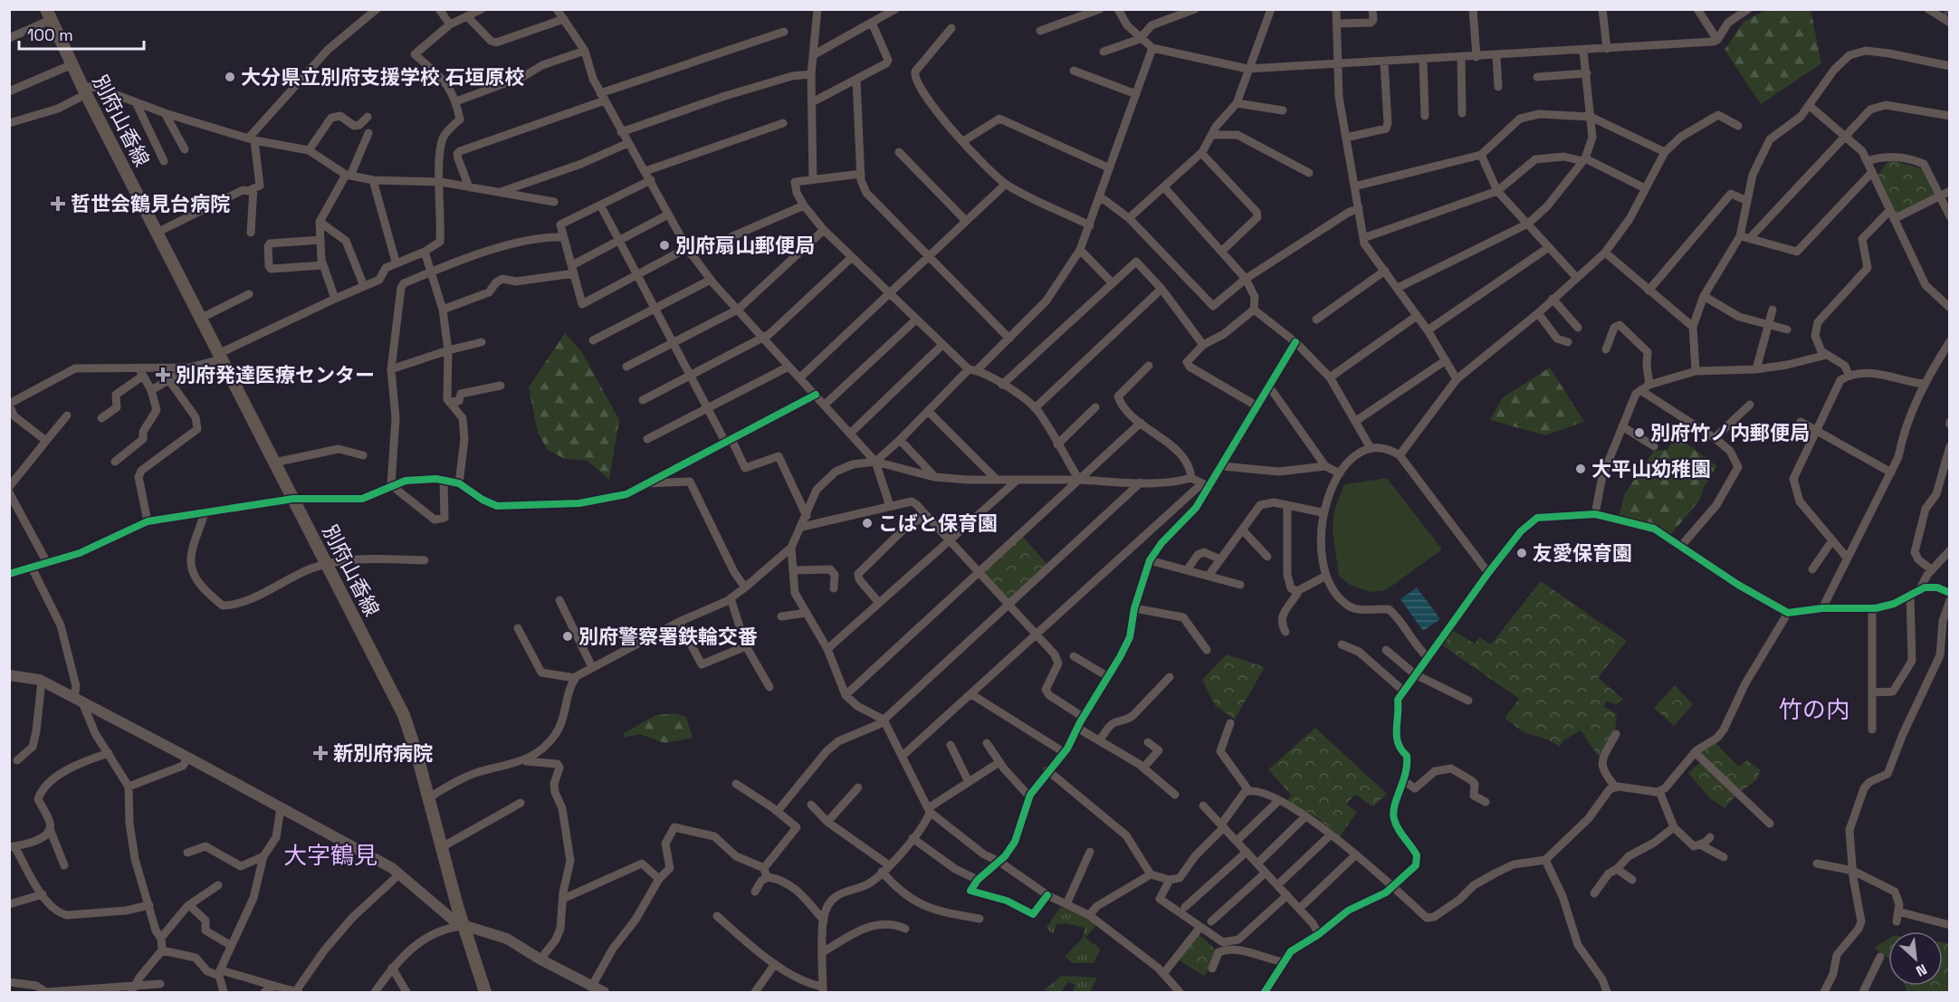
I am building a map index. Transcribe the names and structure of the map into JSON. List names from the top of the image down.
{
  "streets": {
    "main road": ["別府山香線"]
  },
  "districts": ["竹の内", "大字鶴見"],
  "places": {
    "other": [
      "大分県立別府支援学校 石垣原校",
      "別府扇山郵便局",
      "別府竹ノ内郵便局",
      "大平山幼稚園",
      "こばと保育園",
      "友愛保育園",
      "別府警察署鉄輪交番"
    ],
    "health": ["哲世会鶴見台病院", "別府発達医療センター", "新別府病院"]
  },
  "scale_bar": "100 m",
  "north": "bottom right"
}
